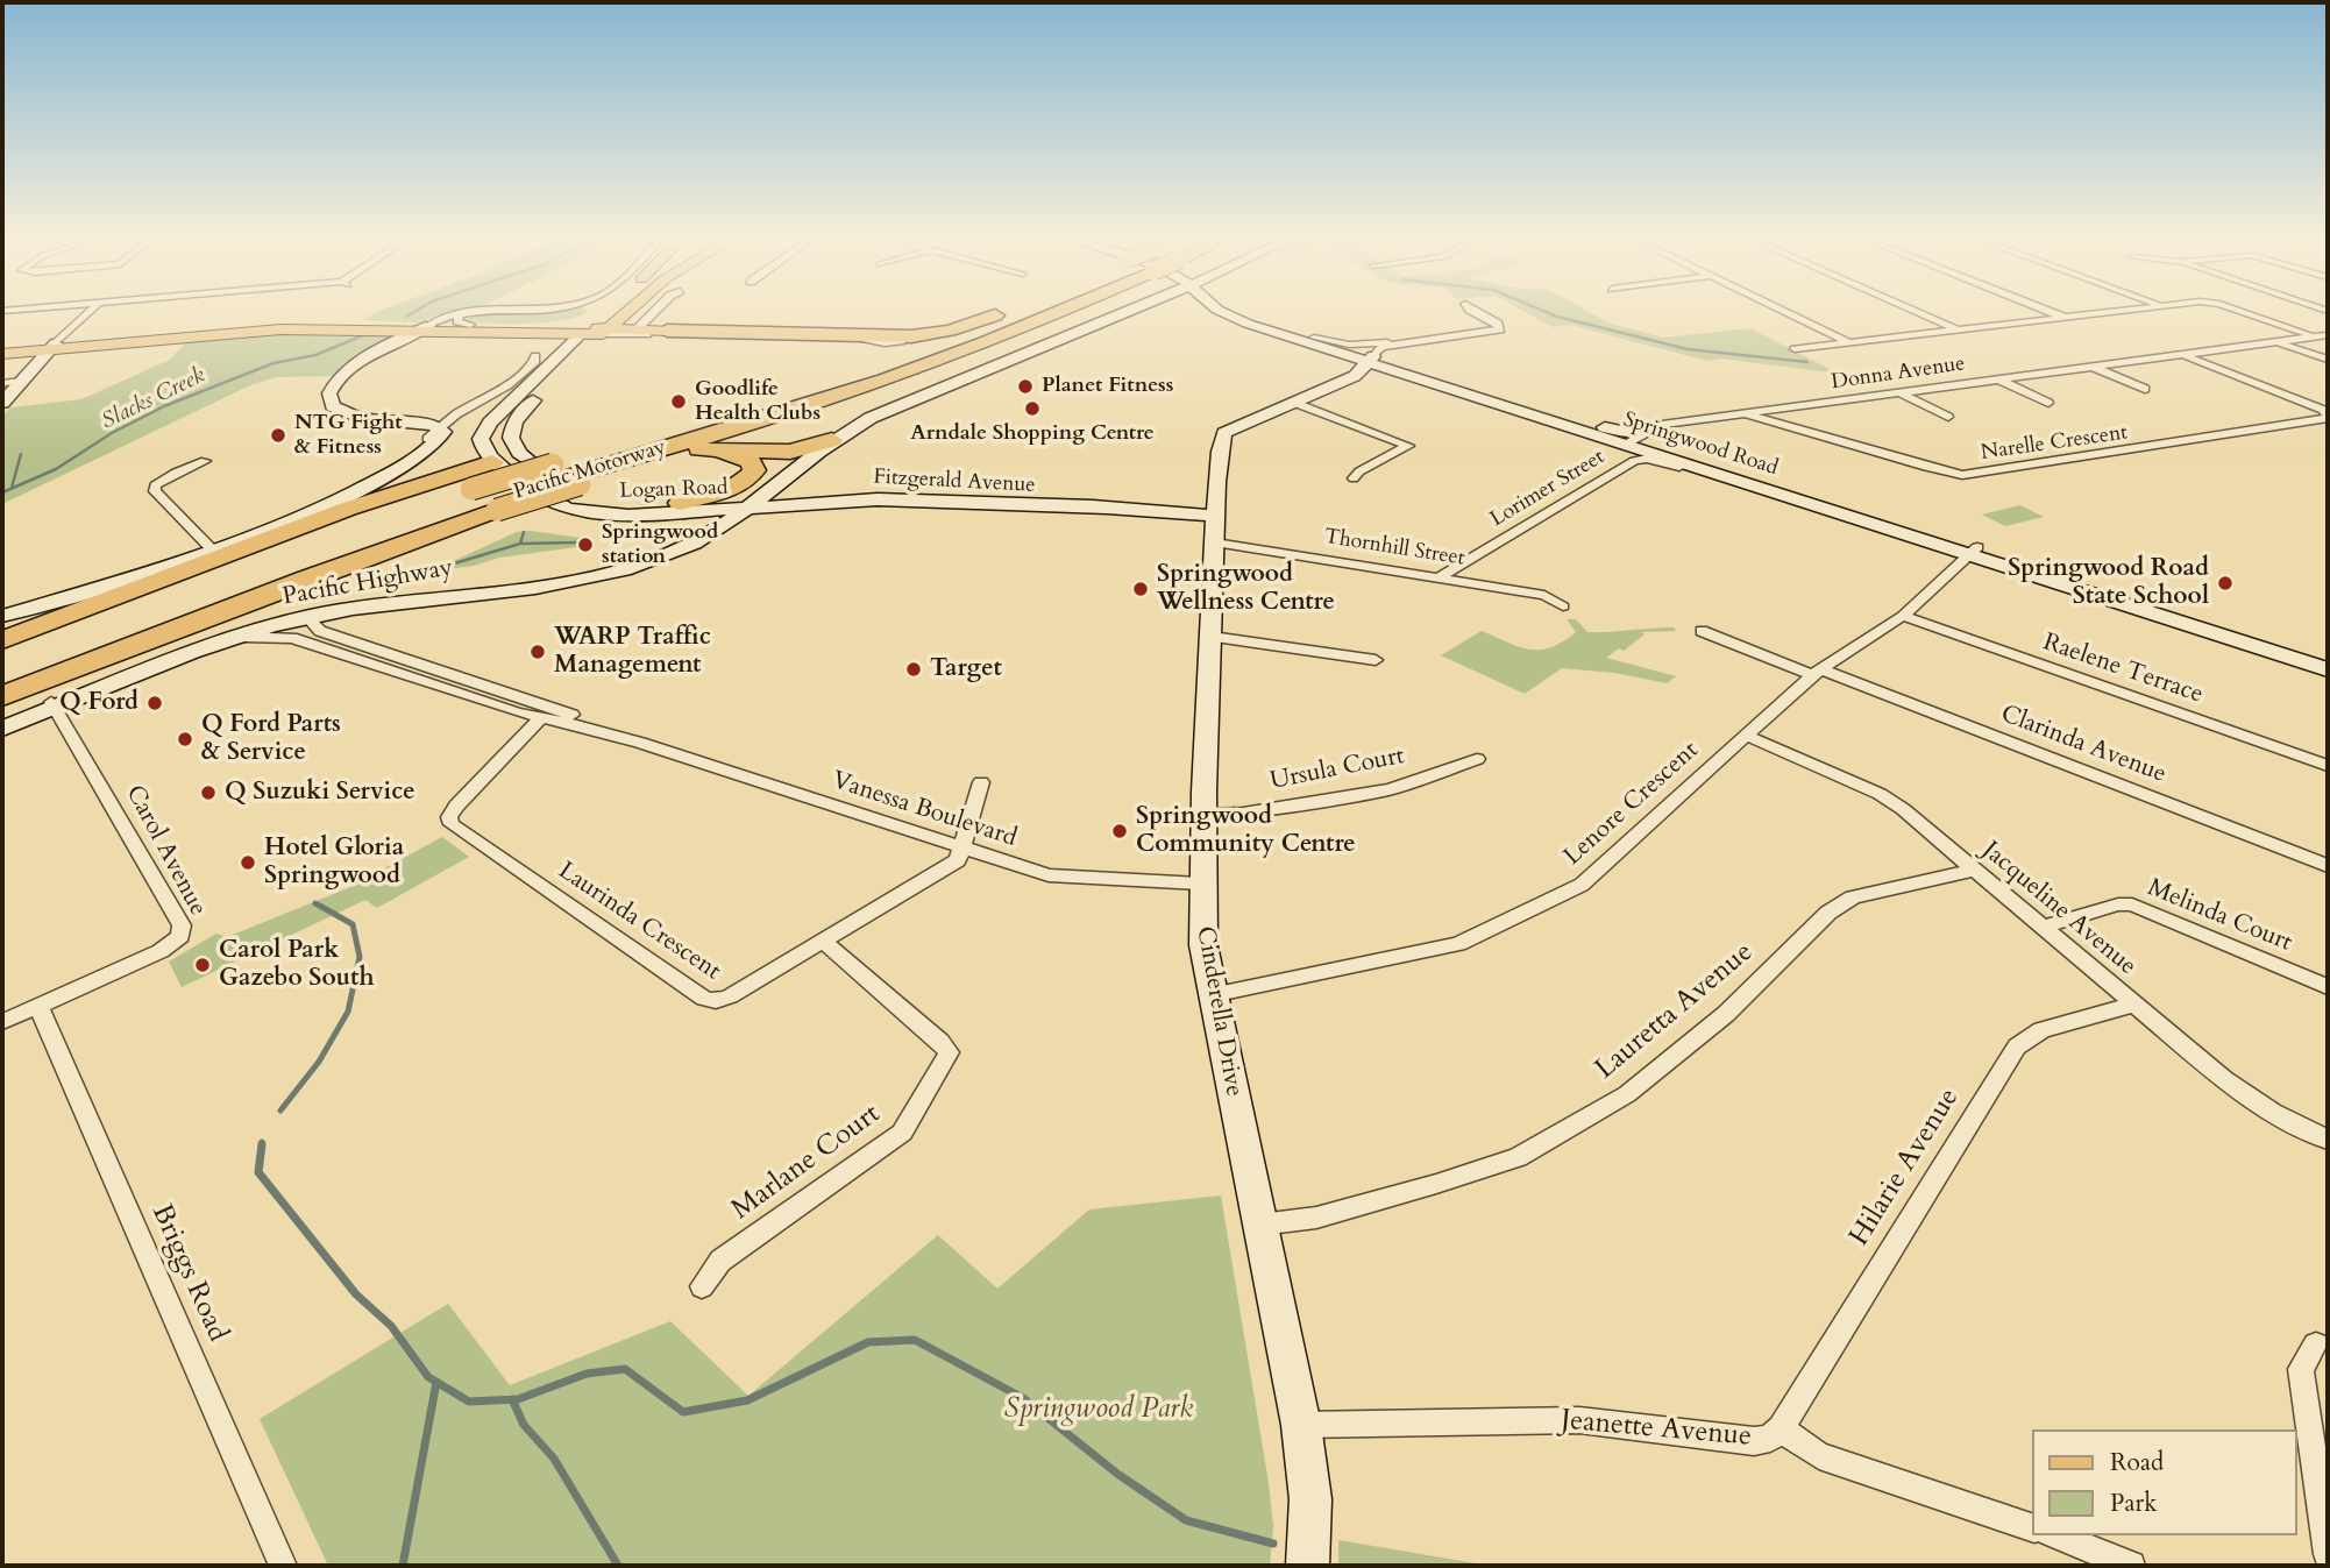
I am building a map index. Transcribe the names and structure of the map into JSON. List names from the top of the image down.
{
  "streets": {
    "highway": ["Pacific Motorway"],
    "main road": [
      "Springwood Road",
      "Fitzgerald Avenue",
      "Logan Road",
      "Pacific Highway",
      "Cinderella Drive"
    ],
    "street": [
      "Donna Avenue",
      "Narelle Crescent",
      "Lorimer Street",
      "Thornhill Street",
      "Raelene Terrace",
      "Clarinda Avenue",
      "Ursula Court",
      "Lenore Crescent",
      "Vanessa Boulevard",
      "Carol Avenue",
      "Jacqueline Avenue",
      "Melinda Court",
      "Laurinda Crescent",
      "Lauretta Avenue",
      "Marlane Court",
      "Hilarie Avenue",
      "Briggs Road",
      "Jeanette Avenue"
    ]
  },
  "crossings": [
    ["Donna Avenue", "Narelle Crescent"],
    ["Donna Avenue", "Springwood Road"],
    ["Donna Avenue", "Lorimer Street"],
    ["Springwood Road", "Lorimer Street"],
    ["Springwood Road", "Lenore Crescent"],
    ["Pacific Motorway", "Logan Road"],
    ["Fitzgerald Avenue", "Logan Road"],
    ["Fitzgerald Avenue", "Pacific Highway"],
    ["Fitzgerald Avenue", "Cinderella Drive"],
    ["Lorimer Street", "Thornhill Street"],
    ["Logan Road", "Pacific Highway"],
    ["Thornhill Street", "Cinderella Drive"],
    ["Pacific Highway", "Vanessa Boulevard"],
    ["Pacific Highway", "Carol Avenue"],
    ["Raelene Terrace", "Lenore Crescent"],
    ["Clarinda Avenue", "Lenore Crescent"],
    ["Ursula Court", "Cinderella Drive"],
    ["Lenore Crescent", "Jacqueline Avenue"],
    ["Lenore Crescent", "Cinderella Drive"],
    ["Vanessa Boulevard", "Laurinda Crescent"],
    ["Vanessa Boulevard", "Cinderella Drive"],
    ["Carol Avenue", "Briggs Road"],
    ["Jacqueline Avenue", "Melinda Court"],
    ["Jacqueline Avenue", "Lauretta Avenue"],
    ["Jacqueline Avenue", "Hilarie Avenue"],
    ["Laurinda Crescent", "Marlane Court"],
    ["Cinderella Drive", "Lauretta Avenue"],
    ["Cinderella Drive", "Jeanette Avenue"],
    ["Hilarie Avenue", "Jeanette Avenue"]
  ],
  "water": ["Slacks Creek"],
  "parks": ["Springwood Park"],
  "places": [
    "Planet Fitness",
    "Goodlife Health Clubs",
    "Arndale Shopping Centre",
    "NTG Fight & Fitness",
    "Springwood station",
    "Springwood Road State School",
    "Springwood Wellness Centre",
    "WARP Traffic Management",
    "Target",
    "Q Ford",
    "Q Ford Parts & Service",
    "Q Suzuki Service",
    "Springwood Community Centre",
    "Hotel Gloria Springwood",
    "Carol Park Gazebo South"
  ],
  "legend": ["Road", "Park"]
}
